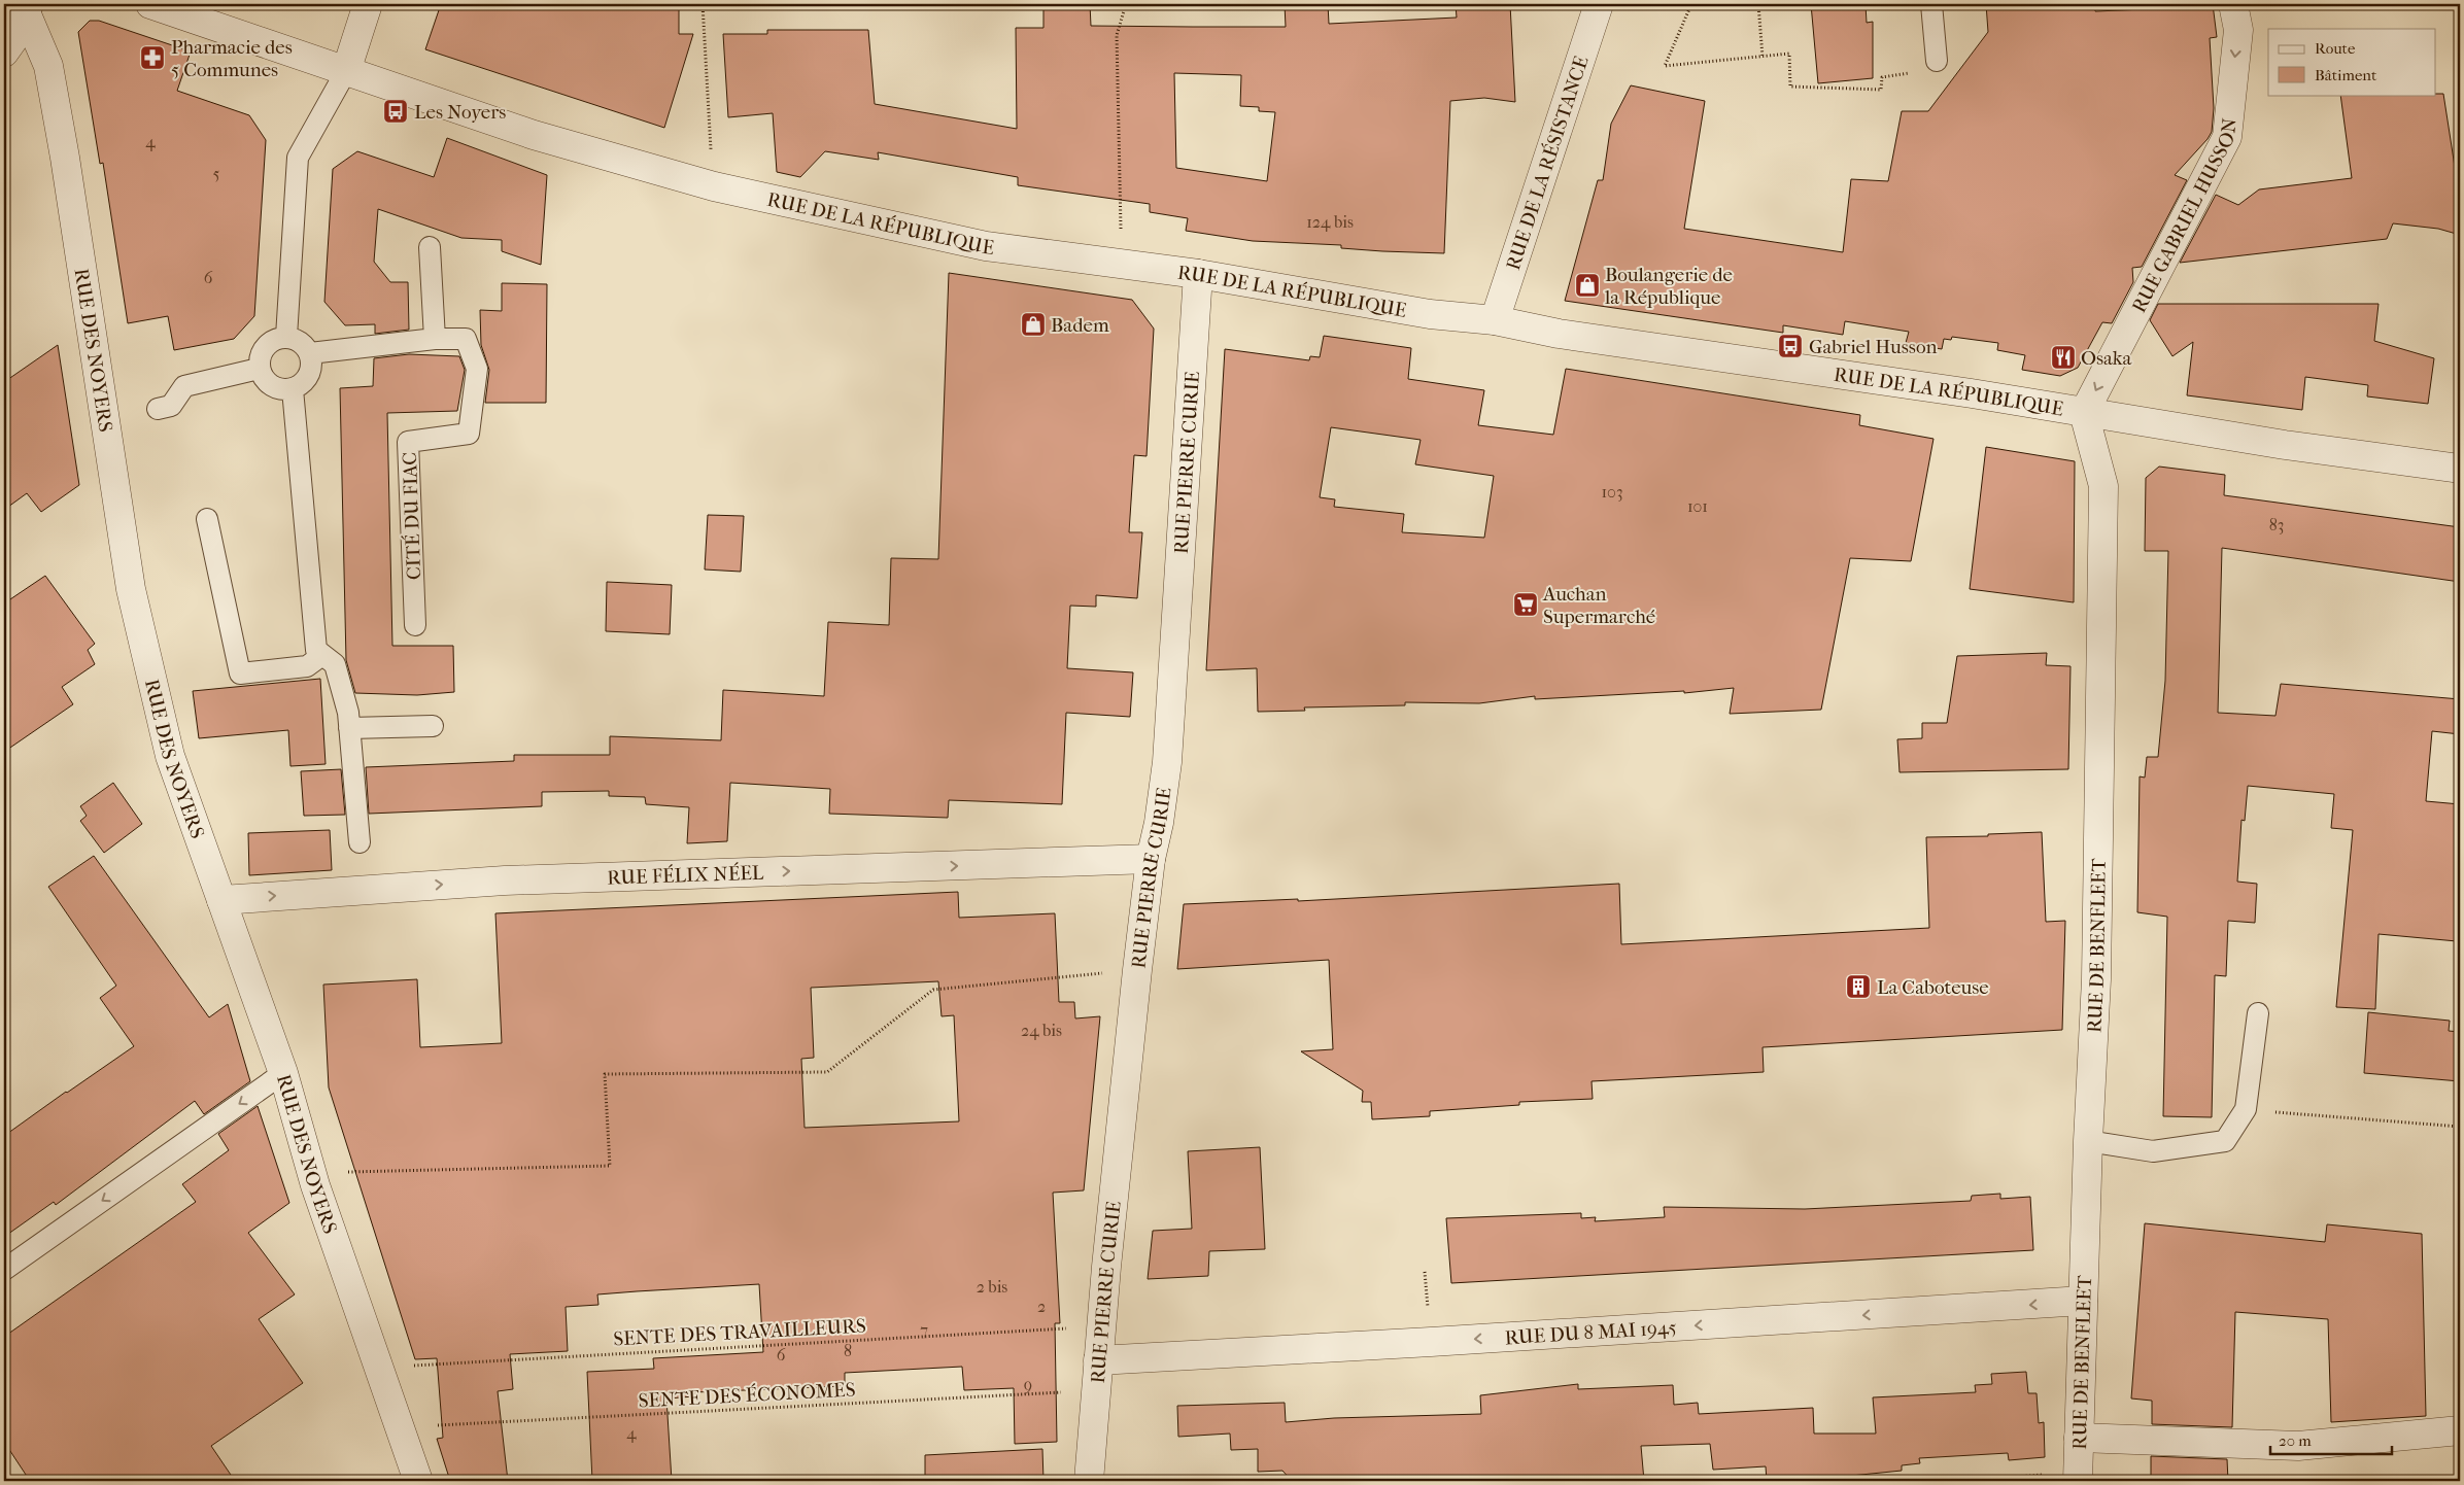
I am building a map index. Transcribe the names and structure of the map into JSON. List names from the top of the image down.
{
  "streets": {
    "street": [
      "RUE DE LA RÉSISTANCE",
      "RUE GABRIEL HUSSON",
      "RUE DE LA RÉPUBLIQUE",
      "RUE DES NOYERS",
      "RUE PIERRE CURIE",
      "RUE FÉLIX NÉEL",
      "RUE DE BENFLEET",
      "RUE DU 8 MAI 1945"
    ],
    "lane": ["CITÉ DU FIAC"],
    "path": ["SENTE DES TRAVAILLEURS", "SENTE DES ÉCONOMES"]
  },
  "crossings": [
    ["RUE DE LA RÉSISTANCE", "RUE DE LA RÉPUBLIQUE"],
    ["RUE GABRIEL HUSSON", "RUE DE LA RÉPUBLIQUE"],
    ["RUE GABRIEL HUSSON", "RUE DE BENFLEET"],
    ["RUE DE LA RÉPUBLIQUE", "RUE PIERRE CURIE"],
    ["RUE DE LA RÉPUBLIQUE", "RUE DE BENFLEET"],
    ["RUE DES NOYERS", "RUE FÉLIX NÉEL"],
    ["RUE DES NOYERS", "SENTE DES TRAVAILLEURS"],
    ["RUE DES NOYERS", "SENTE DES ÉCONOMES"],
    ["RUE PIERRE CURIE", "RUE FÉLIX NÉEL"],
    ["RUE PIERRE CURIE", "SENTE DES TRAVAILLEURS"],
    ["RUE PIERRE CURIE", "RUE DU 8 MAI 1945"],
    ["RUE PIERRE CURIE", "SENTE DES ÉCONOMES"],
    ["RUE DE BENFLEET", "RUE DU 8 MAI 1945"]
  ],
  "one_way": ["RUE GABRIEL HUSSON", "RUE FÉLIX NÉEL", "RUE DU 8 MAI 1945"],
  "places": {
    "pharmacy": ["Pharmacie des 5 Communes"],
    "bus stop": ["Les Noyers", "Gabriel Husson"],
    "shop": ["Boulangerie de la République", "Badem"],
    "restaurant": ["Osaka"],
    "supermarket": ["Auchan Supermarché"],
    "building": ["La Caboteuse"]
  },
  "house_numbers": [
    "4",
    "5",
    "124 bis",
    "6",
    "103",
    "101",
    "83",
    "24 bis",
    "2 bis",
    "2",
    "7",
    "8",
    "6",
    "9",
    "4"
  ],
  "legend": ["Route", "Bâtiment"],
  "scale_bar": "20 m"
}
